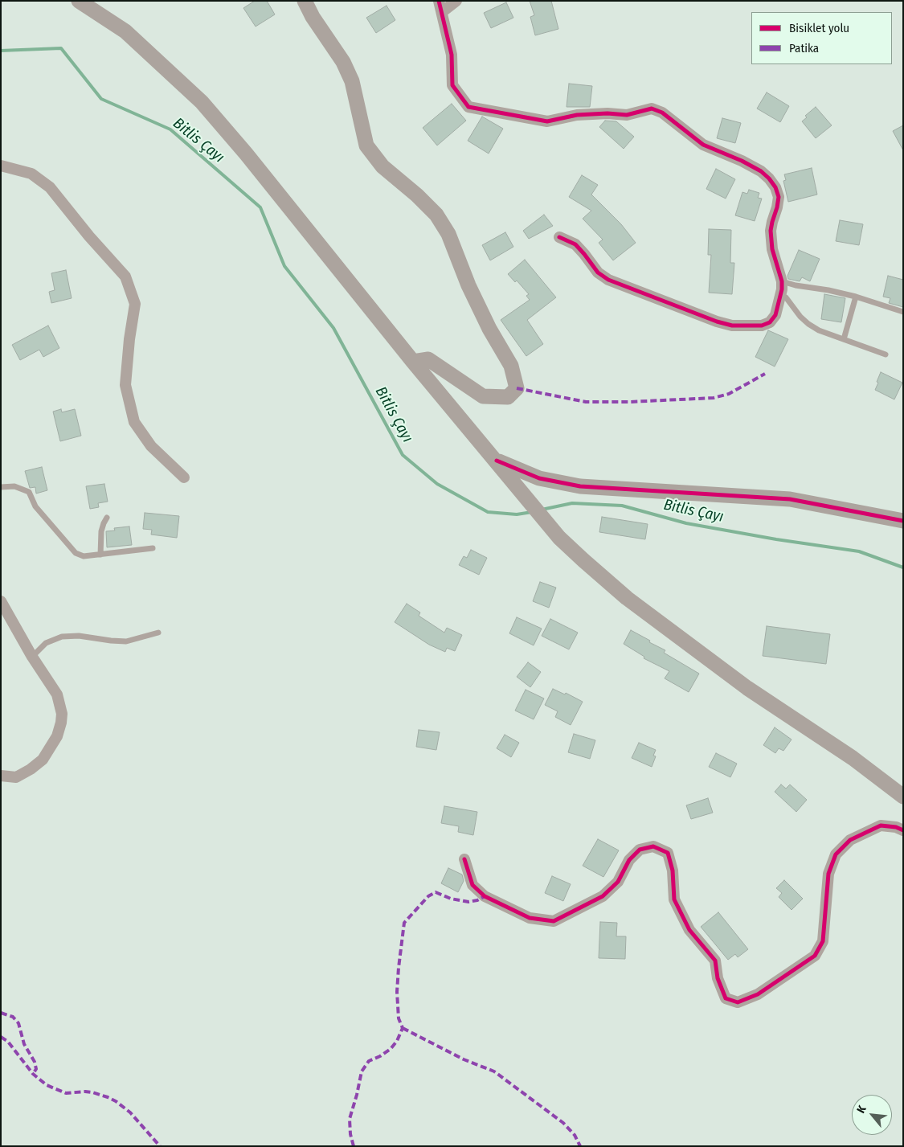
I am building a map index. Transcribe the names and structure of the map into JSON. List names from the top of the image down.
{
  "water": ["Bitlis Çayı"],
  "legend": ["Bisiklet yolu", "Patika"],
  "north": "top left"
}
